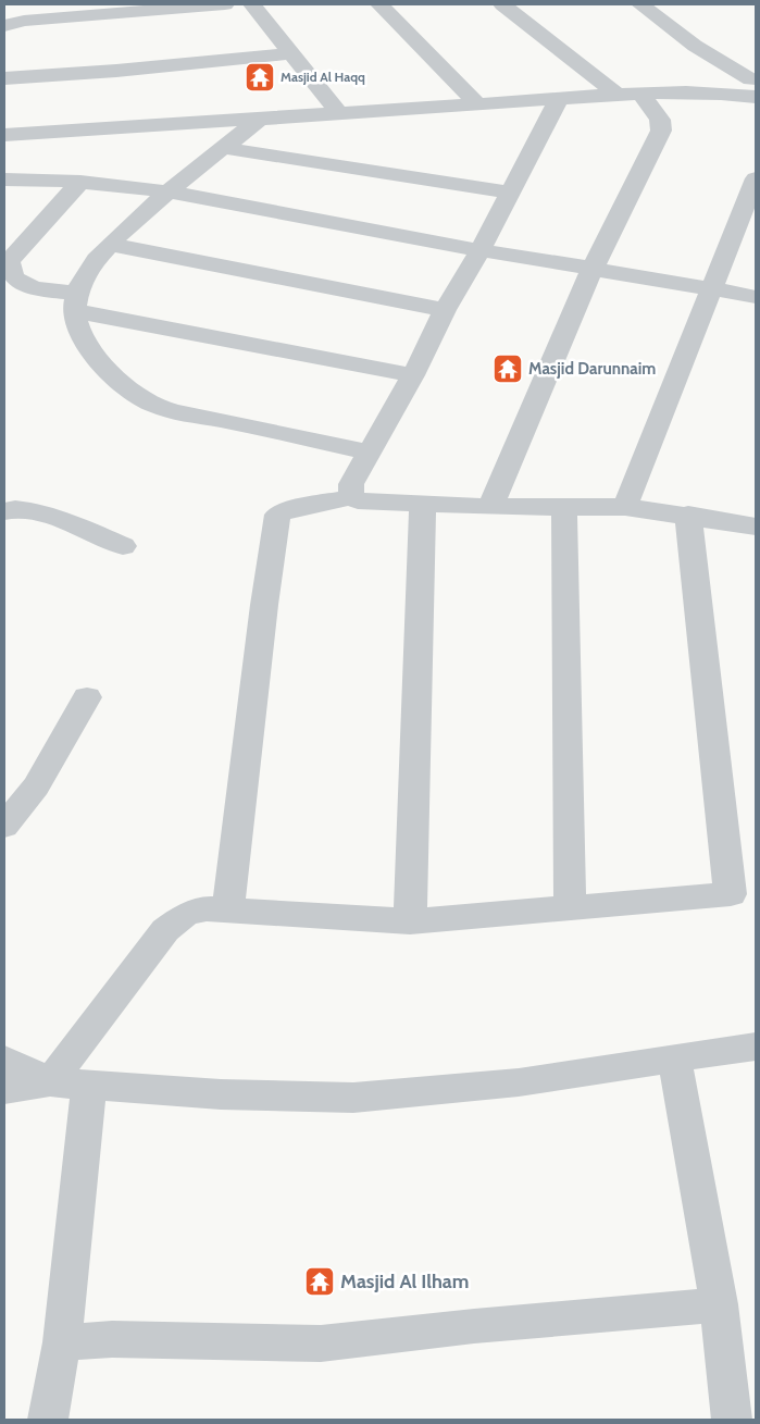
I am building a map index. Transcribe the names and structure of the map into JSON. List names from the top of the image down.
{
  "places": {
    "temple": ["Masjid Al Haqq", "Masjid Darunnaim", "Masjid Al Ilham"]
  }
}
